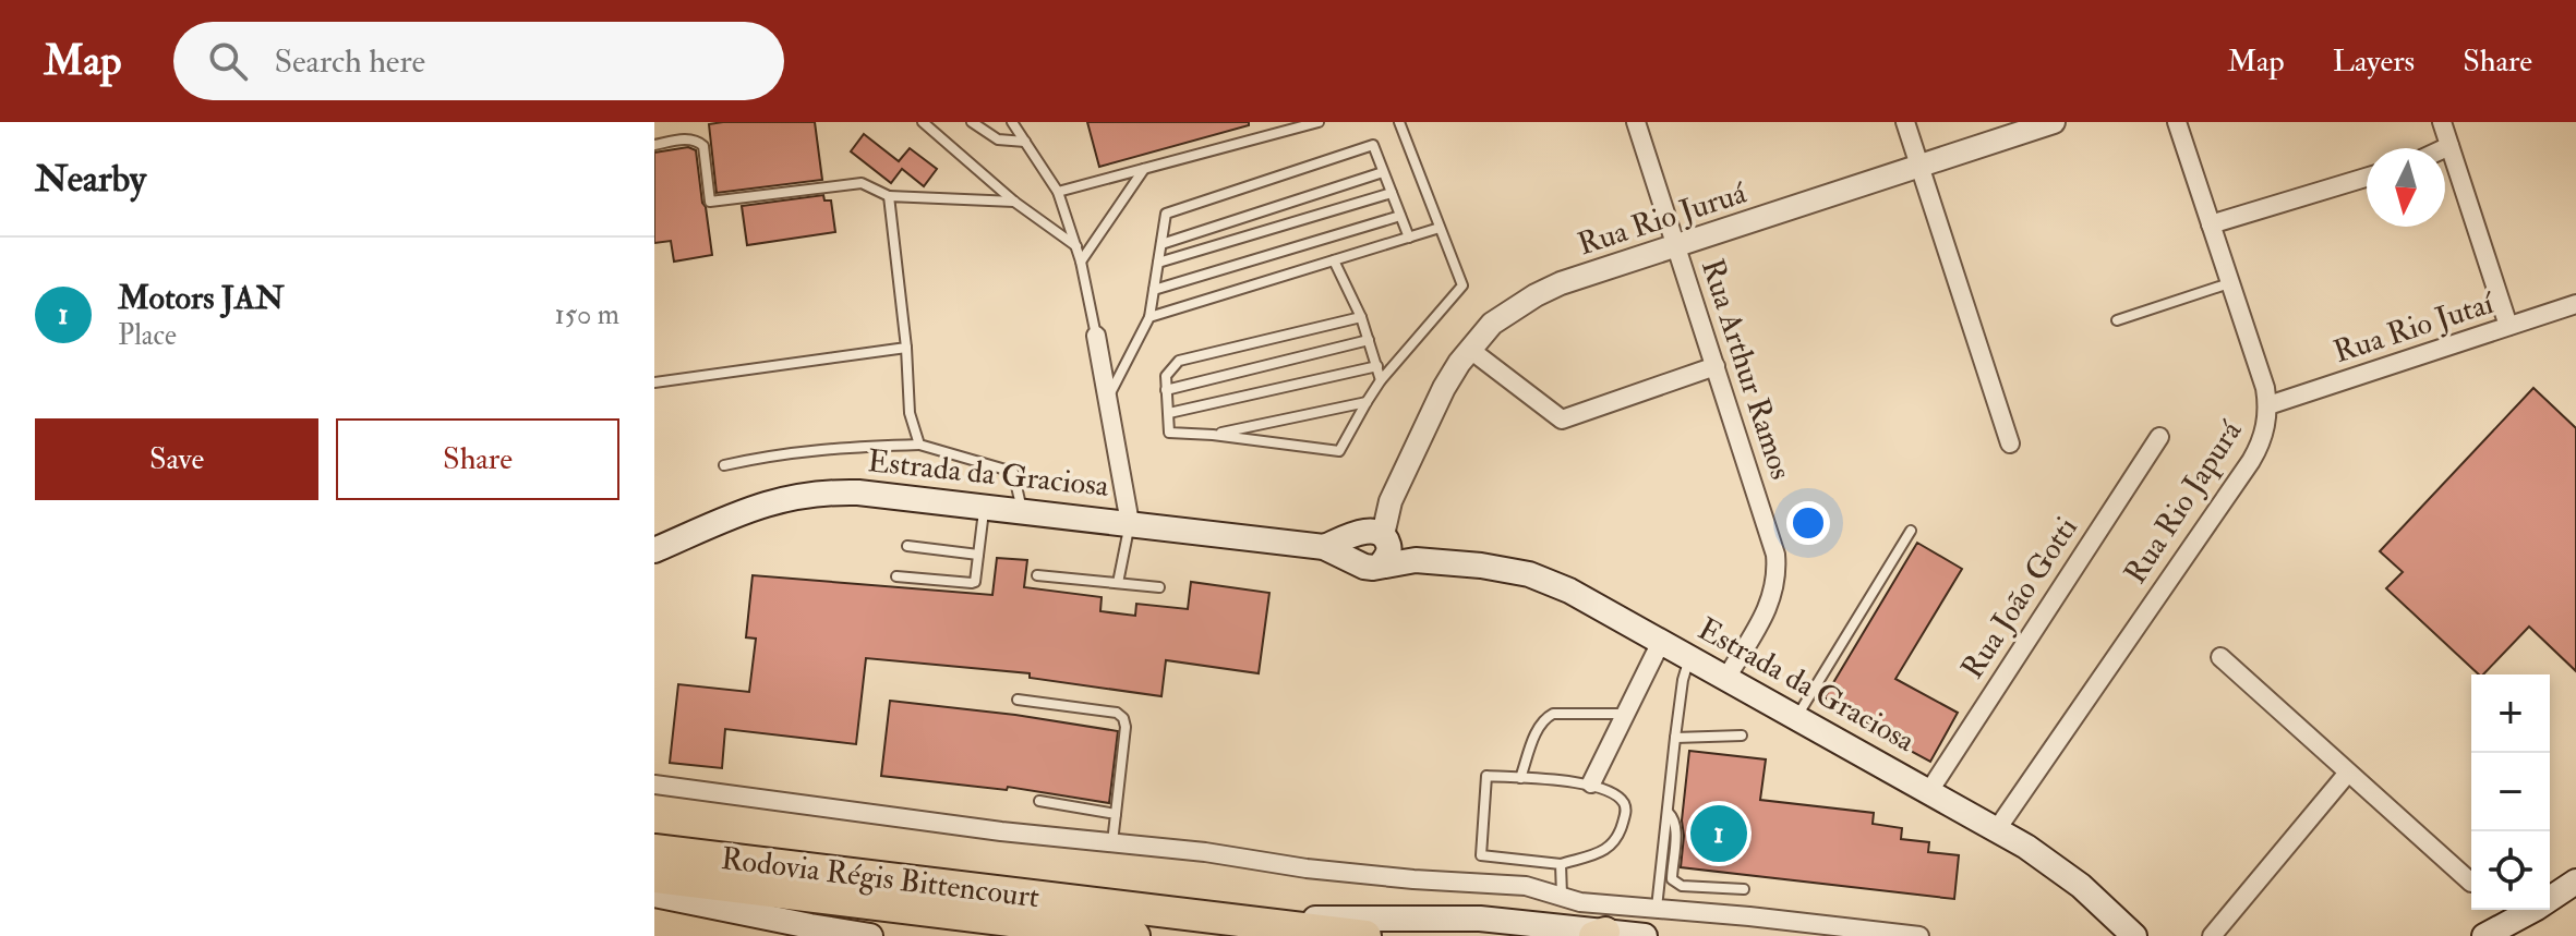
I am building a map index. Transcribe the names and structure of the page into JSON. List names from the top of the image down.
{
  "streets": {
    "highway": ["Rodovia Régis Bittencourt"],
    "main road": ["Estrada da Graciosa"],
    "street": [
      "Rua Rio Juruá",
      "Rua Rio Jutaí",
      "Rua Arthur Ramos",
      "Rua Rio Japurá",
      "Rua João Gotti"
    ]
  },
  "crossings": [
    ["Rua Rio Juruá", "Rua Arthur Ramos"],
    ["Rua Rio Juruá", "Estrada da Graciosa"],
    ["Rua Rio Jutaí", "Rua Rio Japurá"],
    ["Rua Arthur Ramos", "Estrada da Graciosa"],
    ["Estrada da Graciosa", "Rua Rio Japurá"],
    ["Estrada da Graciosa", "Rua João Gotti"]
  ],
  "north": "bottom",
  "page": {
    "header": "Map",
    "search": "Search here",
    "nav": ["Map", "Layers", "Share"],
    "heading": "Nearby",
    "list": [
      {
        "mark": "1",
        "name": "Motors JAN",
        "note": "Place",
        "value": "150 m"
      }
    ],
    "buttons": ["Save", "Share"],
    "map_buttons": ["+", "−"],
    "pins": "1"
  }
}
